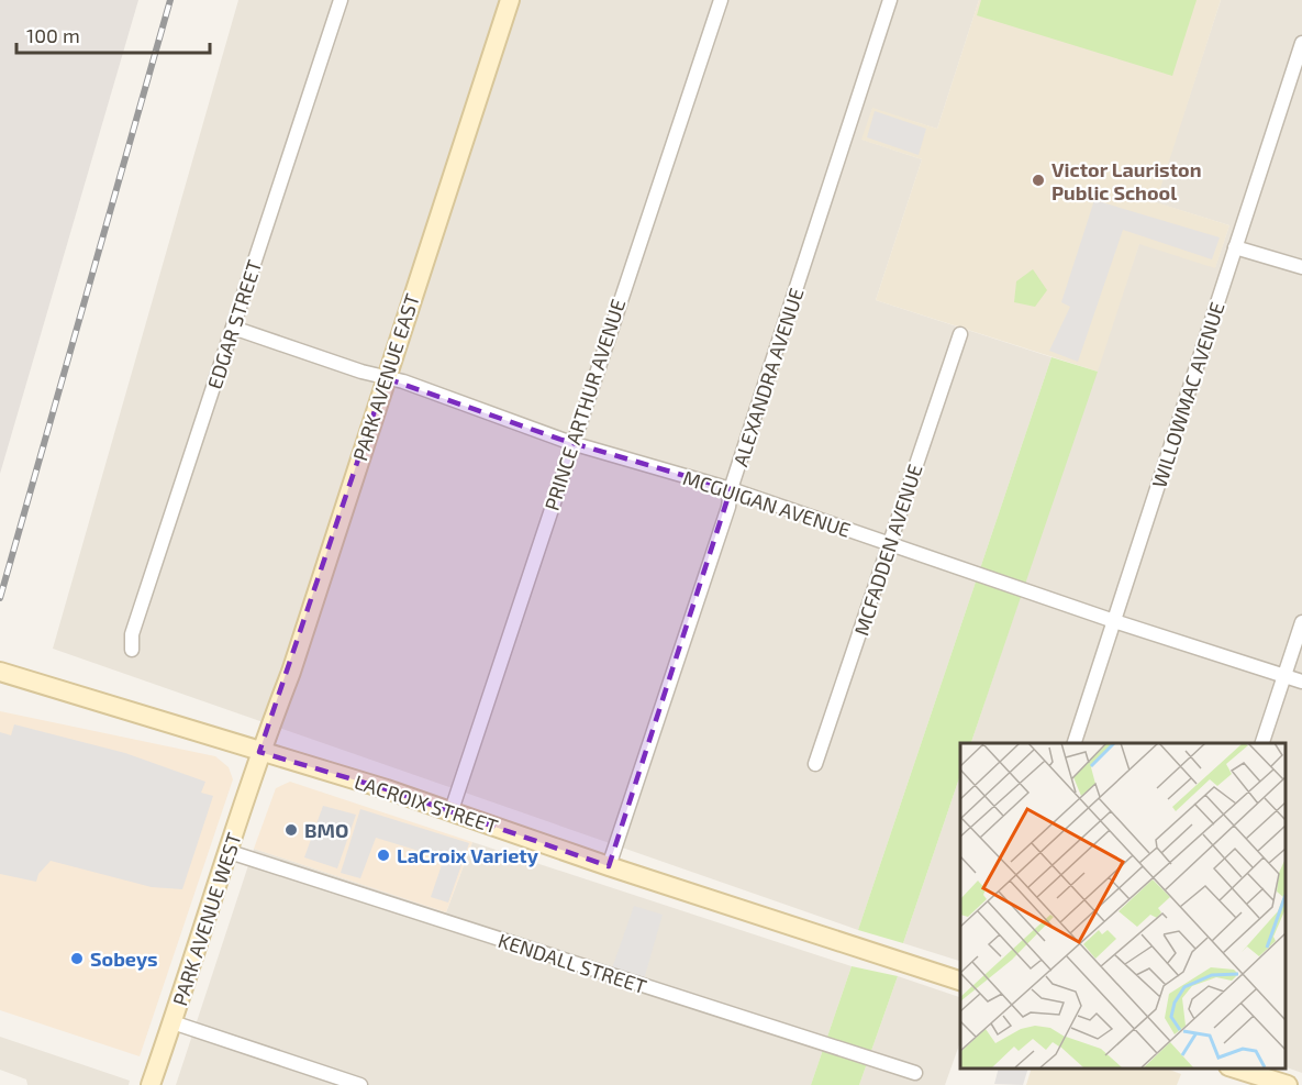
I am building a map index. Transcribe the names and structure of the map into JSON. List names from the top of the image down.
{
  "streets": {
    "main road": ["PARK AVENUE EAST", "LACROIX STREET", "PARK AVENUE WEST"],
    "street": [
      "EDGAR STREET",
      "ALEXANDRA AVENUE",
      "WILLOWMAC AVENUE",
      "PRINCE ARTHUR AVENUE",
      "MCGUIGAN AVENUE",
      "MCFADDEN AVENUE",
      "KENDALL STREET"
    ]
  },
  "crossings": [
    ["EDGAR STREET", "MCGUIGAN AVENUE"],
    ["PARK AVENUE EAST", "MCGUIGAN AVENUE"],
    ["PARK AVENUE EAST", "LACROIX STREET"],
    ["PARK AVENUE EAST", "PARK AVENUE WEST"],
    ["ALEXANDRA AVENUE", "MCGUIGAN AVENUE"],
    ["ALEXANDRA AVENUE", "LACROIX STREET"],
    ["WILLOWMAC AVENUE", "MCGUIGAN AVENUE"],
    ["PRINCE ARTHUR AVENUE", "MCGUIGAN AVENUE"],
    ["PRINCE ARTHUR AVENUE", "LACROIX STREET"],
    ["MCGUIGAN AVENUE", "MCFADDEN AVENUE"],
    ["LACROIX STREET", "PARK AVENUE WEST"],
    ["PARK AVENUE WEST", "KENDALL STREET"]
  ],
  "places": [
    "Victor Lauriston Public School",
    "BMO",
    "LaCroix Variety",
    "Sobeys"
  ],
  "scale_bar": "100 m"
}
